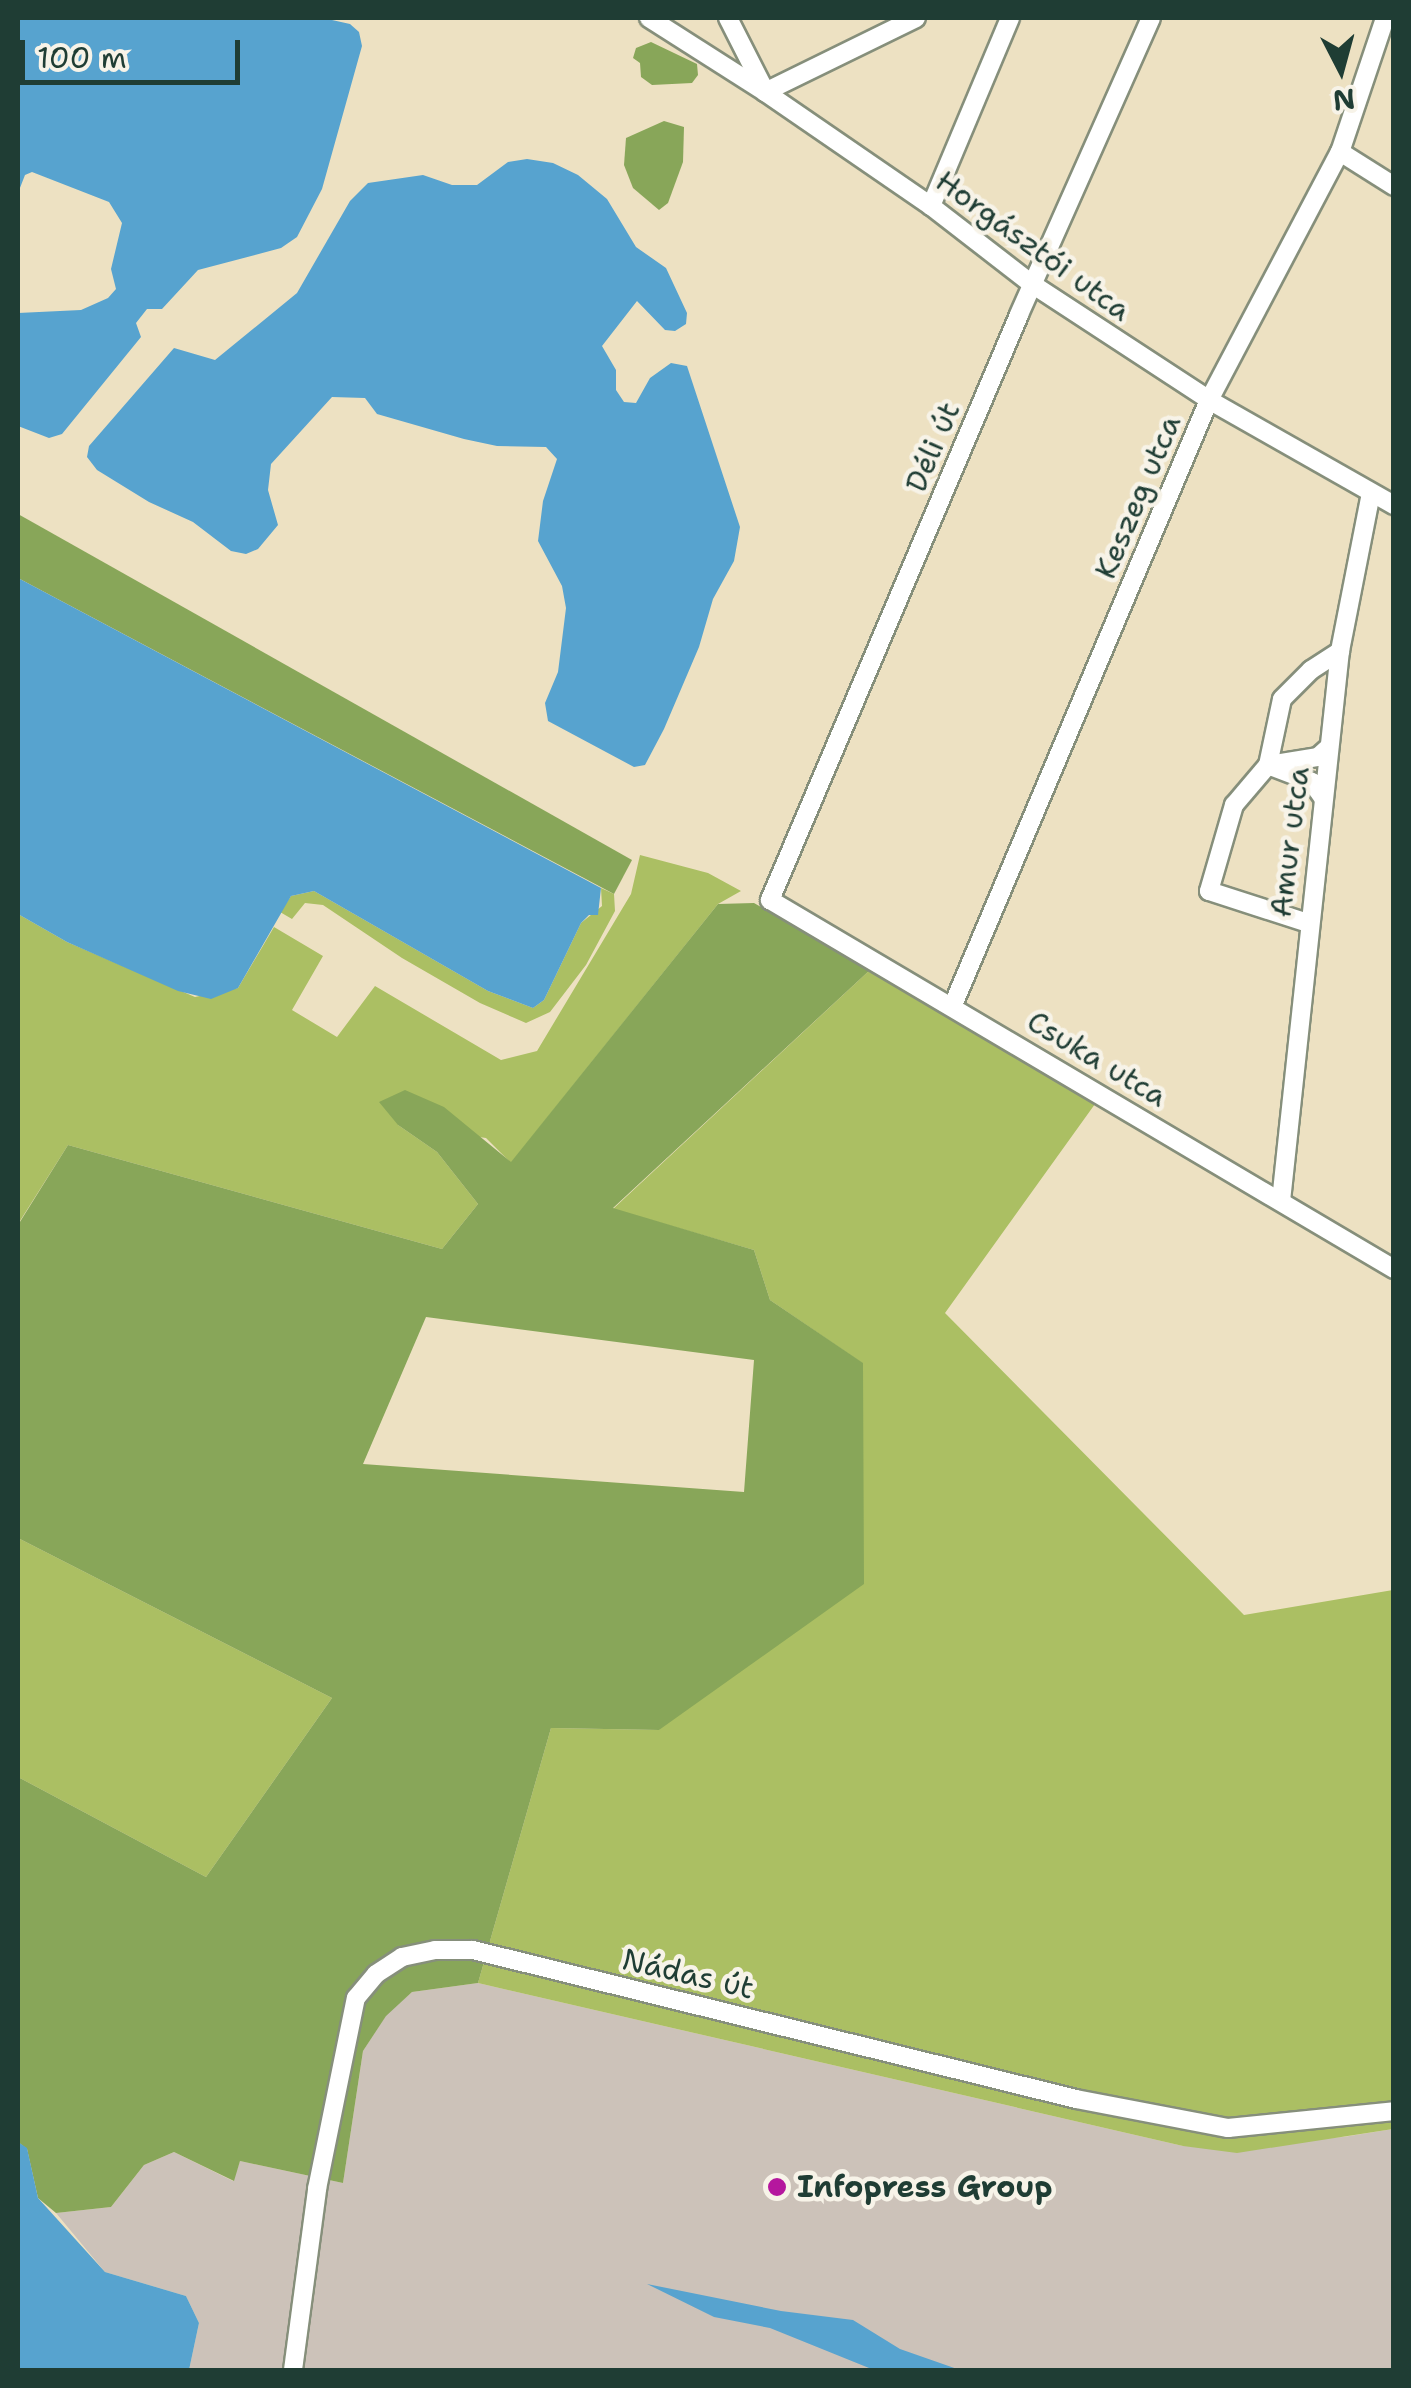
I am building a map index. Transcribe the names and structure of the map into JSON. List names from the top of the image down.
{
  "streets": {
    "street": [
      "Horgásztói utca",
      "Déli út",
      "Keszeg utca",
      "Amur utca",
      "Csuka utca",
      "Nádas út"
    ]
  },
  "crossings": [
    ["Horgásztói utca", "Déli út"],
    ["Horgásztói utca", "Keszeg utca"],
    ["Horgásztói utca", "Amur utca"],
    ["Déli út", "Csuka utca"],
    ["Keszeg utca", "Csuka utca"],
    ["Amur utca", "Csuka utca"]
  ],
  "places": ["Infopress Group"],
  "scale_bar": "100 m",
  "north": "bottom"
}
